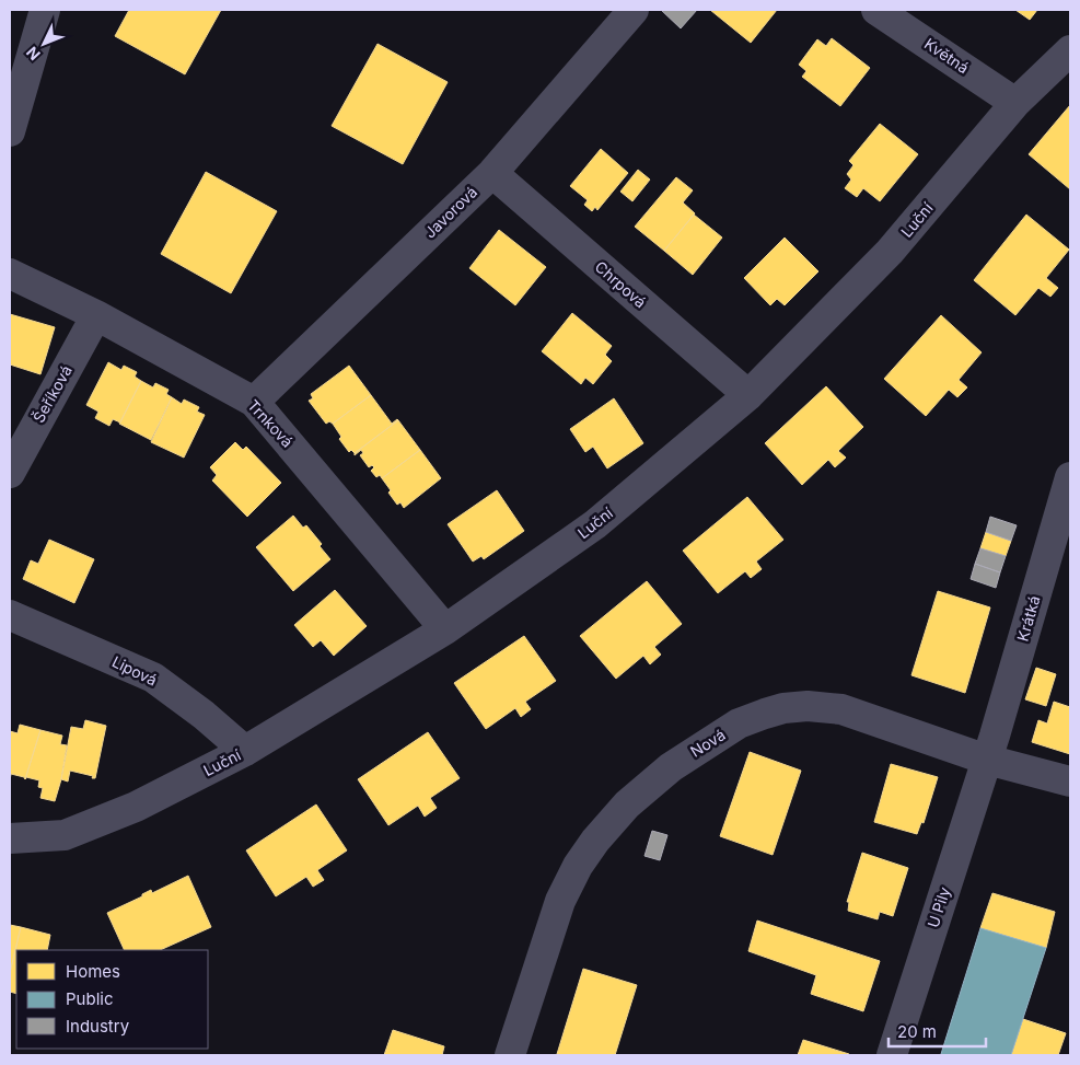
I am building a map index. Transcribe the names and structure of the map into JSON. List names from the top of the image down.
{
  "streets": {
    "street": [
      "Květná",
      "Javorová",
      "Luční",
      "Chrpová",
      "Šeříková",
      "Trnková",
      "Krátká",
      "Lipová",
      "Nová",
      "U Pily"
    ]
  },
  "crossings": [
    ["Květná", "Luční"],
    ["Javorová", "Chrpová"],
    ["Javorová", "Trnková"],
    ["Luční", "Chrpová"],
    ["Luční", "Trnková"],
    ["Luční", "Lipová"],
    ["Šeříková", "Trnková"],
    ["Krátká", "Nová"],
    ["Krátká", "U Pily"],
    ["Nová", "U Pily"]
  ],
  "legend": ["Homes", "Public", "Industry"],
  "scale_bar": "20 m",
  "north": "bottom left"
}
